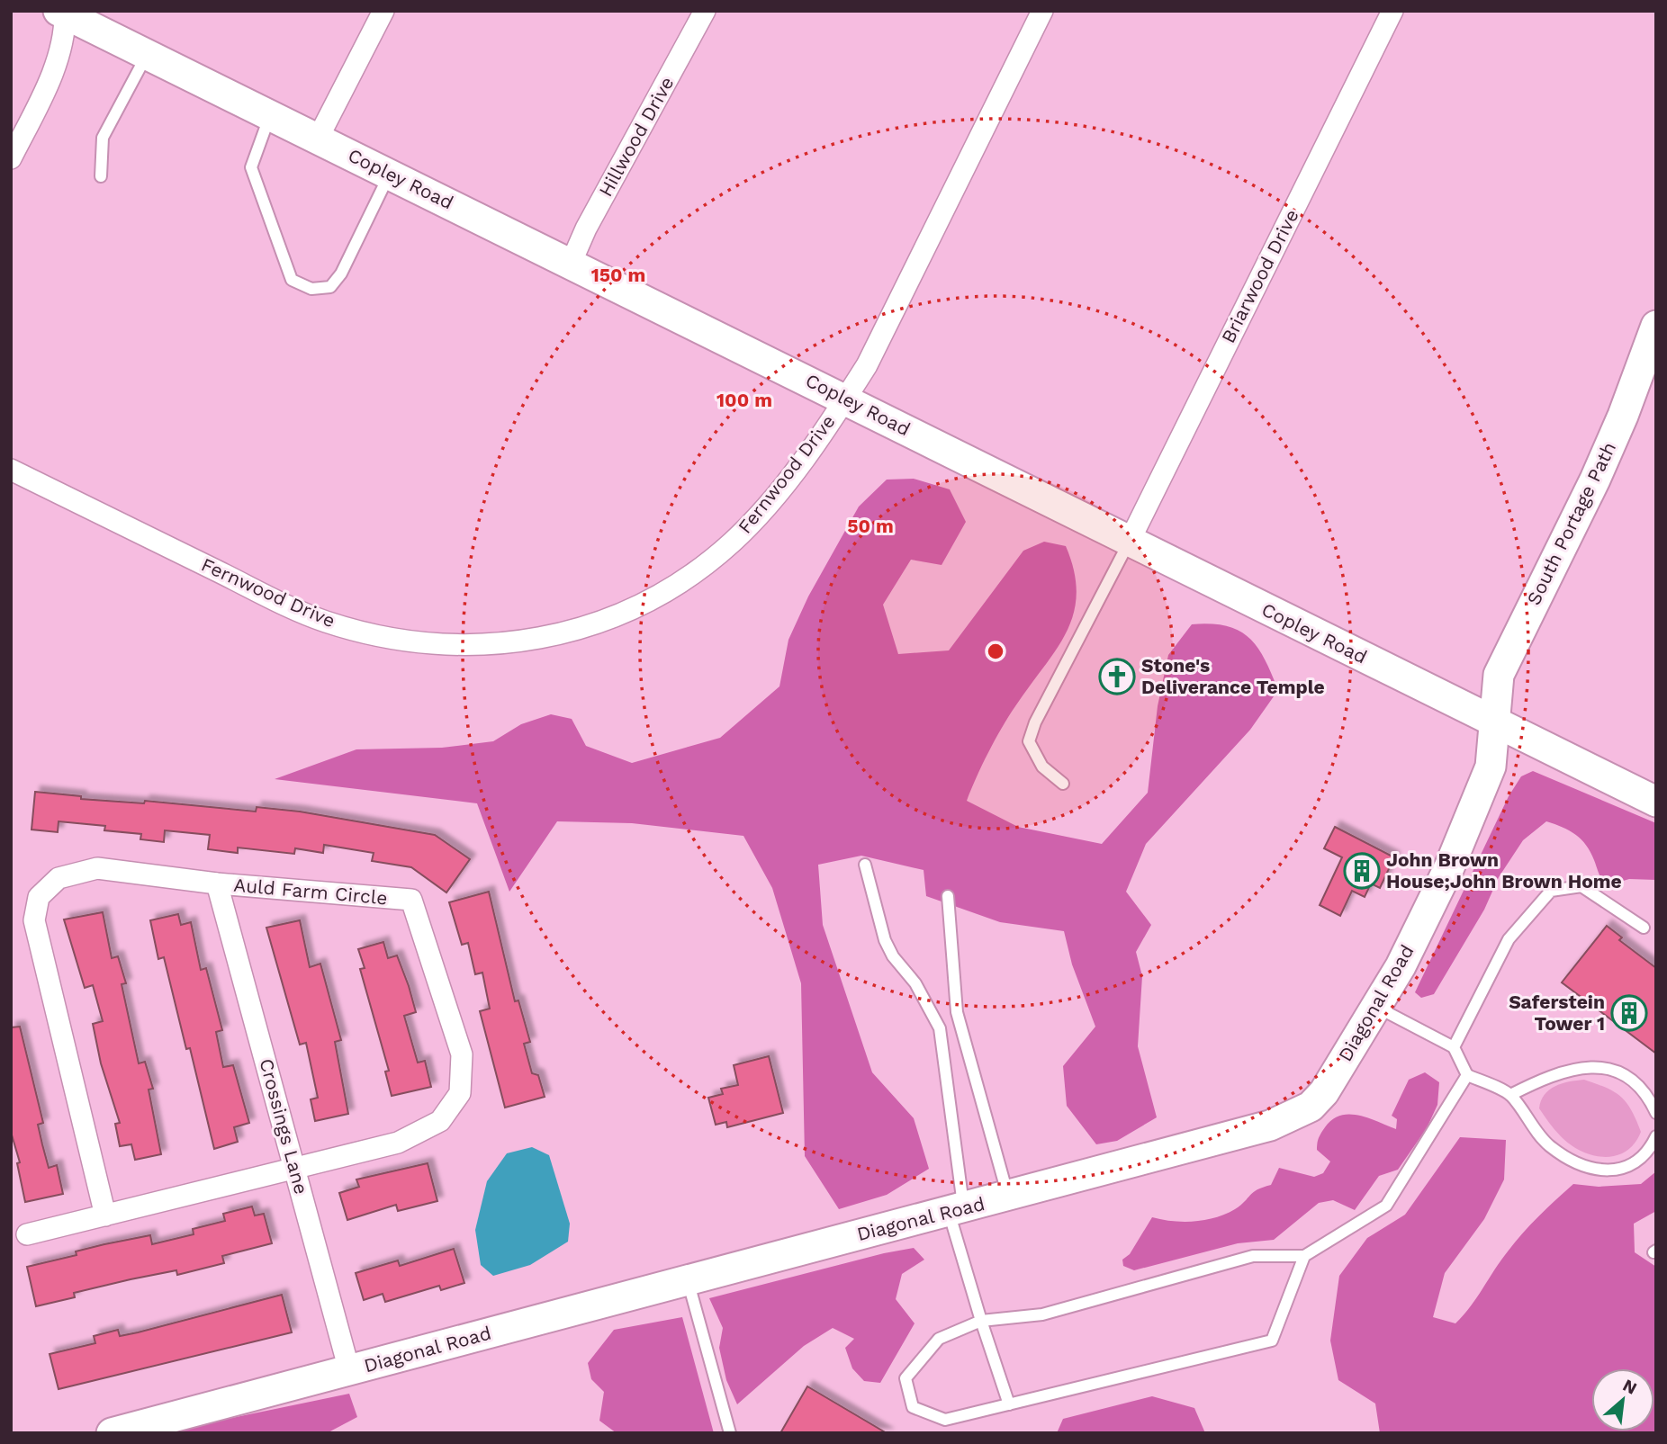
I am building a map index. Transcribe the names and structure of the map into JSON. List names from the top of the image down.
{
  "streets": {
    "street": [
      "Hillwood Drive",
      "Copley Road",
      "Briarwood Drive",
      "Fernwood Drive",
      "South Portage Path",
      "Auld Farm Circle",
      "Diagonal Road",
      "Crossings Lane"
    ]
  },
  "crossings": [
    ["Hillwood Drive", "Copley Road"],
    ["Copley Road", "Briarwood Drive"],
    ["Copley Road", "Fernwood Drive"],
    ["Copley Road", "South Portage Path"],
    ["Copley Road", "Diagonal Road"],
    ["South Portage Path", "Diagonal Road"],
    ["Auld Farm Circle", "Crossings Lane"],
    ["Diagonal Road", "Crossings Lane"]
  ],
  "places": {
    "church": ["Stone's Deliverance Temple"],
    "building": ["John Brown House;John Brown Home", "Saferstein Tower 1"]
  },
  "north": "top right",
  "rings": ["150 m", "100 m", "50 m"]
}
